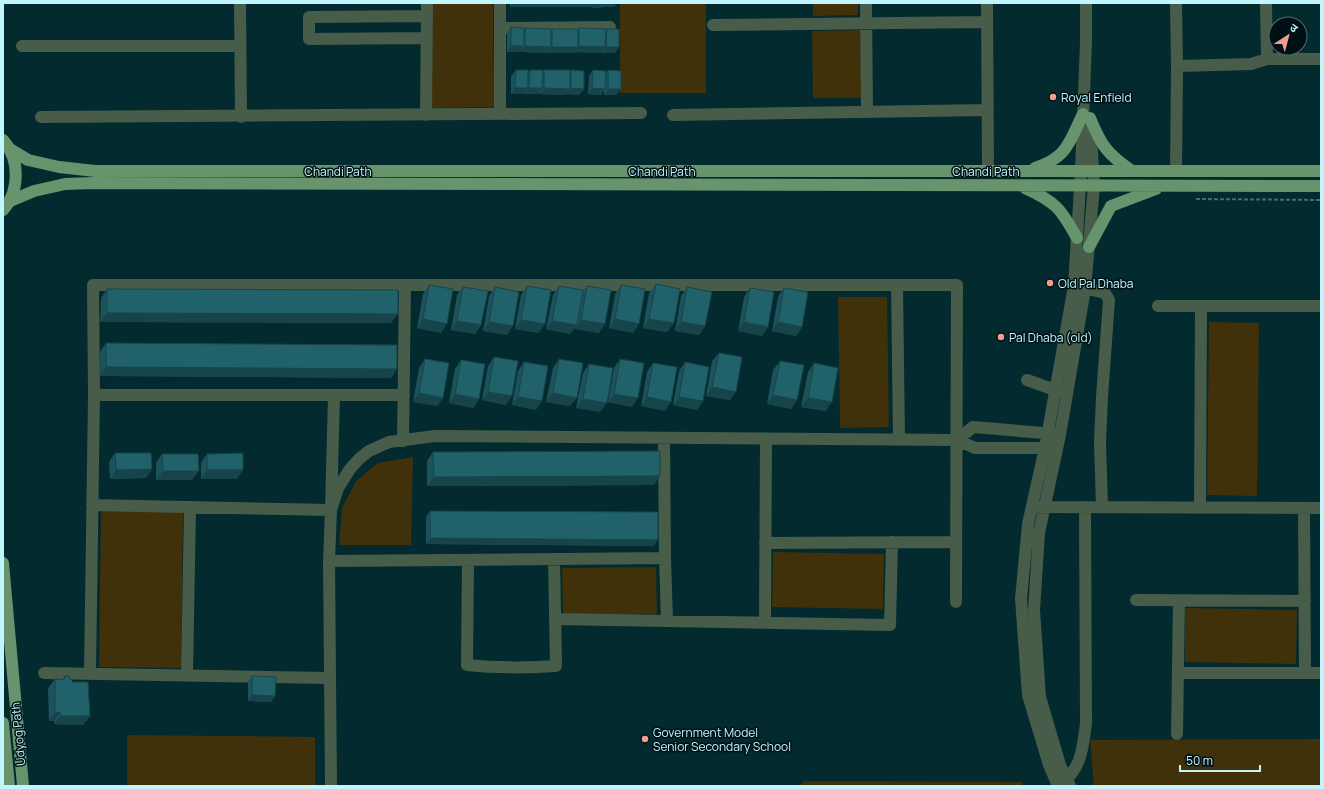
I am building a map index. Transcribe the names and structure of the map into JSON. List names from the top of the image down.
{
  "streets": {
    "main road": ["Chandi Path", "Udyog Path"]
  },
  "places": [
    "Royal Enfield",
    "Old Pal Dhaba",
    "Pal Dhaba (old)",
    "Government Model Senior Secondary School"
  ],
  "scale_bar": "50 m",
  "north": "top right"
}
